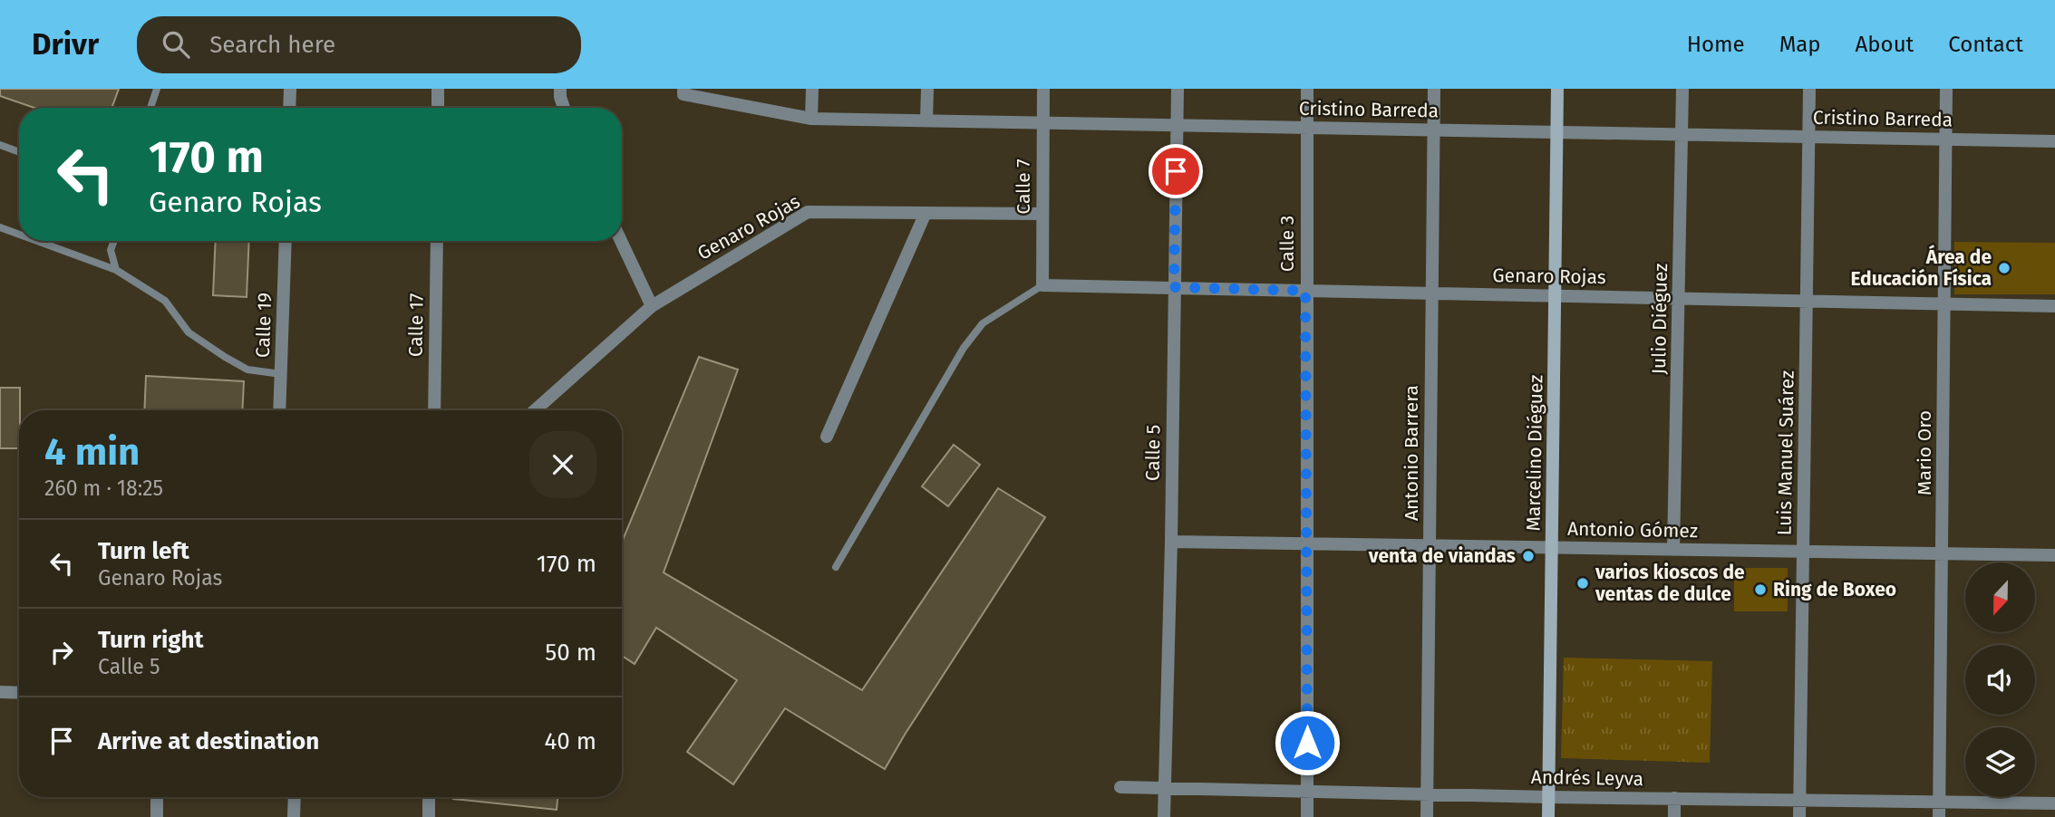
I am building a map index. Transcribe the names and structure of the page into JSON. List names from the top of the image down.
{
  "streets": {
    "street": [
      "Cristino Barreda",
      "Calle 7",
      "Genaro Rojas",
      "Calle 3",
      "Julio Diéguez",
      "Calle 19",
      "Calle 17",
      "Calle 5",
      "Antonio Barrera",
      "Marcelino Diéguez",
      "Luis Manuel Suárez",
      "Mario Oro",
      "Antonio Gómez",
      "Andrés Leyva"
    ]
  },
  "crossings": [
    ["Cristino Barreda", "Calle 7"],
    ["Cristino Barreda", "Calle 3"],
    ["Cristino Barreda", "Julio Diéguez"],
    ["Cristino Barreda", "Calle 5"],
    ["Cristino Barreda", "Antonio Barrera"],
    ["Cristino Barreda", "Marcelino Diéguez"],
    ["Cristino Barreda", "Luis Manuel Suárez"],
    ["Cristino Barreda", "Mario Oro"],
    ["Calle 7", "Genaro Rojas"],
    ["Genaro Rojas", "Calle 3"],
    ["Genaro Rojas", "Julio Diéguez"],
    ["Genaro Rojas", "Calle 5"],
    ["Genaro Rojas", "Antonio Barrera"],
    ["Genaro Rojas", "Marcelino Diéguez"],
    ["Genaro Rojas", "Luis Manuel Suárez"],
    ["Genaro Rojas", "Mario Oro"],
    ["Calle 3", "Antonio Gómez"],
    ["Calle 3", "Andrés Leyva"],
    ["Julio Diéguez", "Antonio Gómez"],
    ["Calle 5", "Antonio Gómez"],
    ["Calle 5", "Andrés Leyva"],
    ["Antonio Barrera", "Antonio Gómez"],
    ["Antonio Barrera", "Andrés Leyva"],
    ["Marcelino Diéguez", "Antonio Gómez"],
    ["Marcelino Diéguez", "Andrés Leyva"],
    ["Luis Manuel Suárez", "Antonio Gómez"],
    ["Luis Manuel Suárez", "Andrés Leyva"],
    ["Mario Oro", "Antonio Gómez"],
    ["Mario Oro", "Andrés Leyva"]
  ],
  "places": [
    "Área de Educación Física",
    "venta de viandas",
    "varios kioscos de ventas de dulce",
    "Ring de Boxeo"
  ],
  "north": "bottom",
  "page": {
    "header": "Drivr",
    "search": "Search here",
    "nav": [
      "Home",
      "Map",
      "About",
      "Contact"
    ],
    "turn": ["170 m", "Genaro Rojas"],
    "heading": ["4 min", "260 m · 18:25"],
    "list": [
      {
        "name": "Turn left",
        "note": "Genaro Rojas",
        "value": "170 m"
      },
      {
        "name": "Turn right",
        "note": "Calle 5",
        "value": "50 m"
      },
      {
        "name": "Arrive at destination",
        "value": "40 m"
      }
    ]
  }
}
